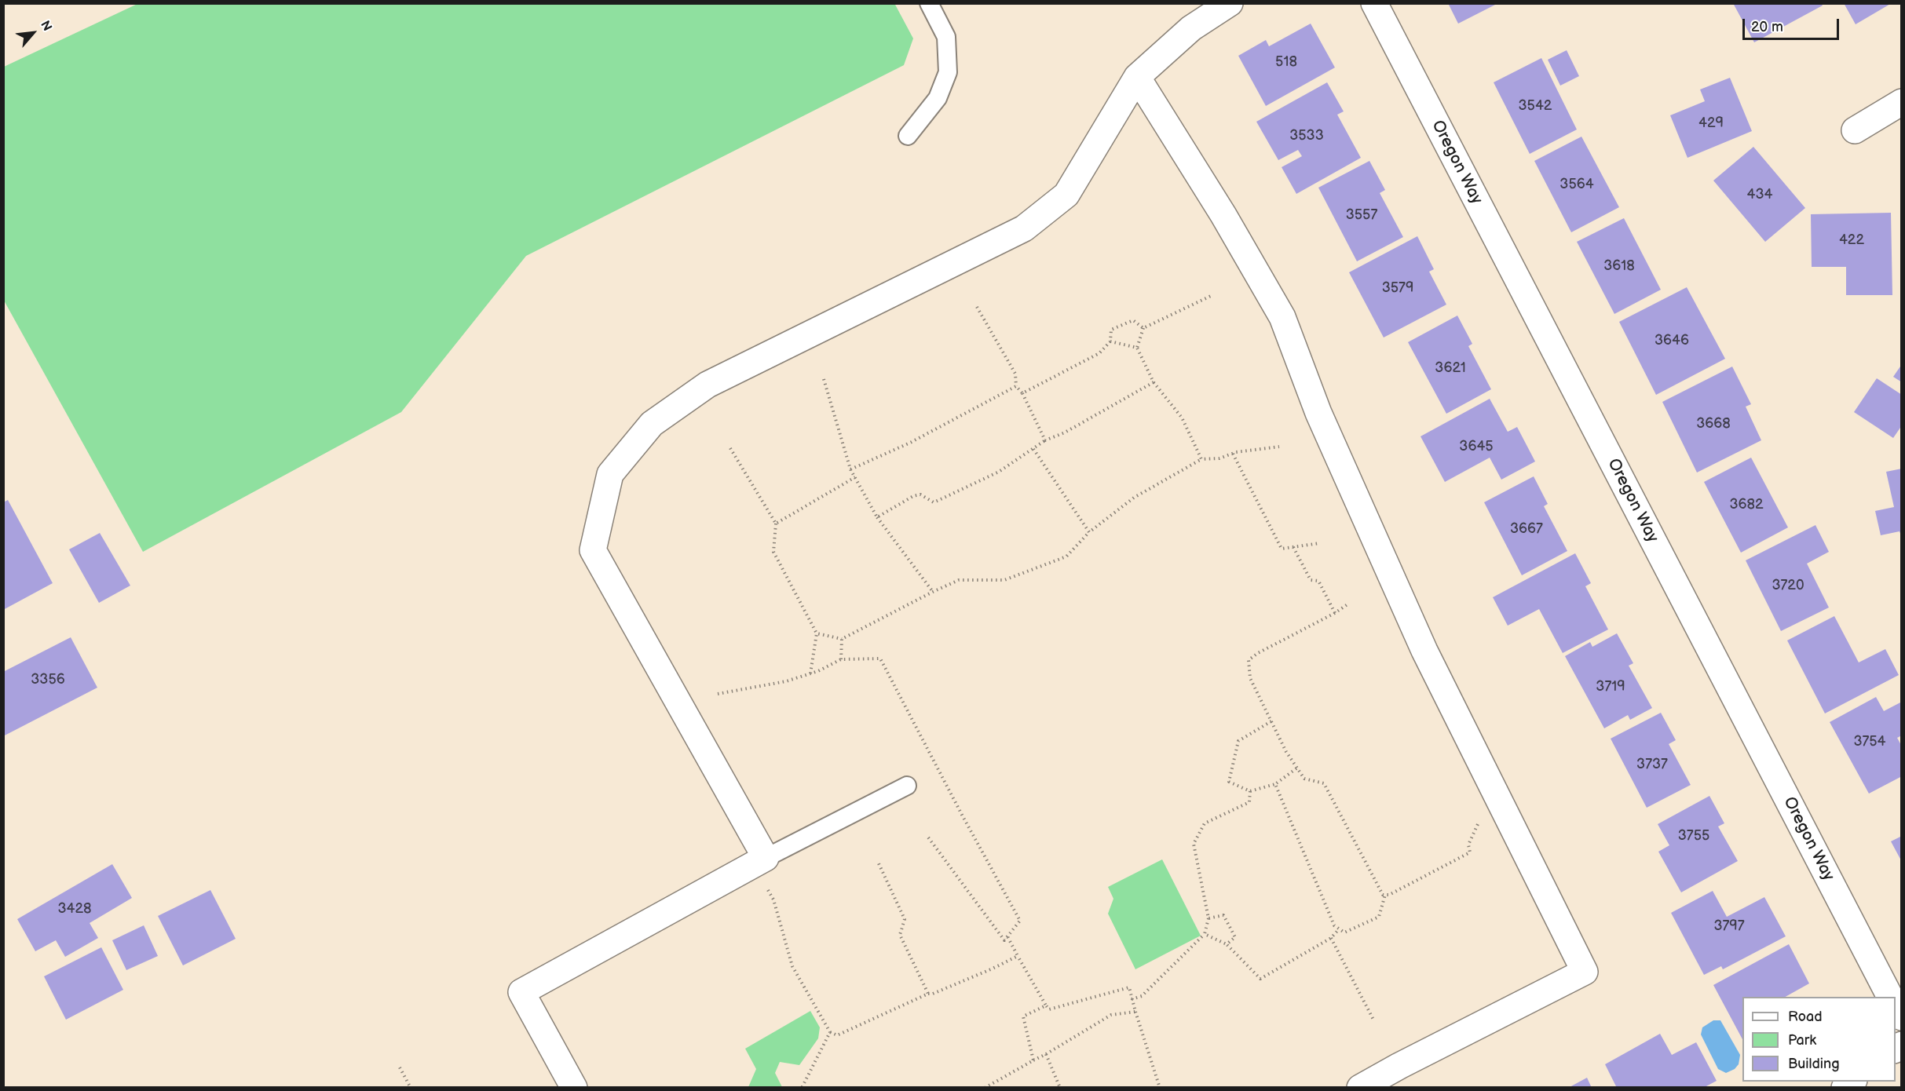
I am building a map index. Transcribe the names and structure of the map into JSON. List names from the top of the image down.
{
  "streets": {
    "street": ["Oregon Way"]
  },
  "house_numbers": [
    "518",
    "3542",
    "429",
    "3533",
    "3564",
    "434",
    "3557",
    "422",
    "3618",
    "3579",
    "3646",
    "3621",
    "3668",
    "3645",
    "3682",
    "3667",
    "3720",
    "3356",
    "3719",
    "3754",
    "3737",
    "3755",
    "3428",
    "3797"
  ],
  "legend": ["Road", "Park", "Building"],
  "scale_bar": "20 m",
  "north": "top right"
}
